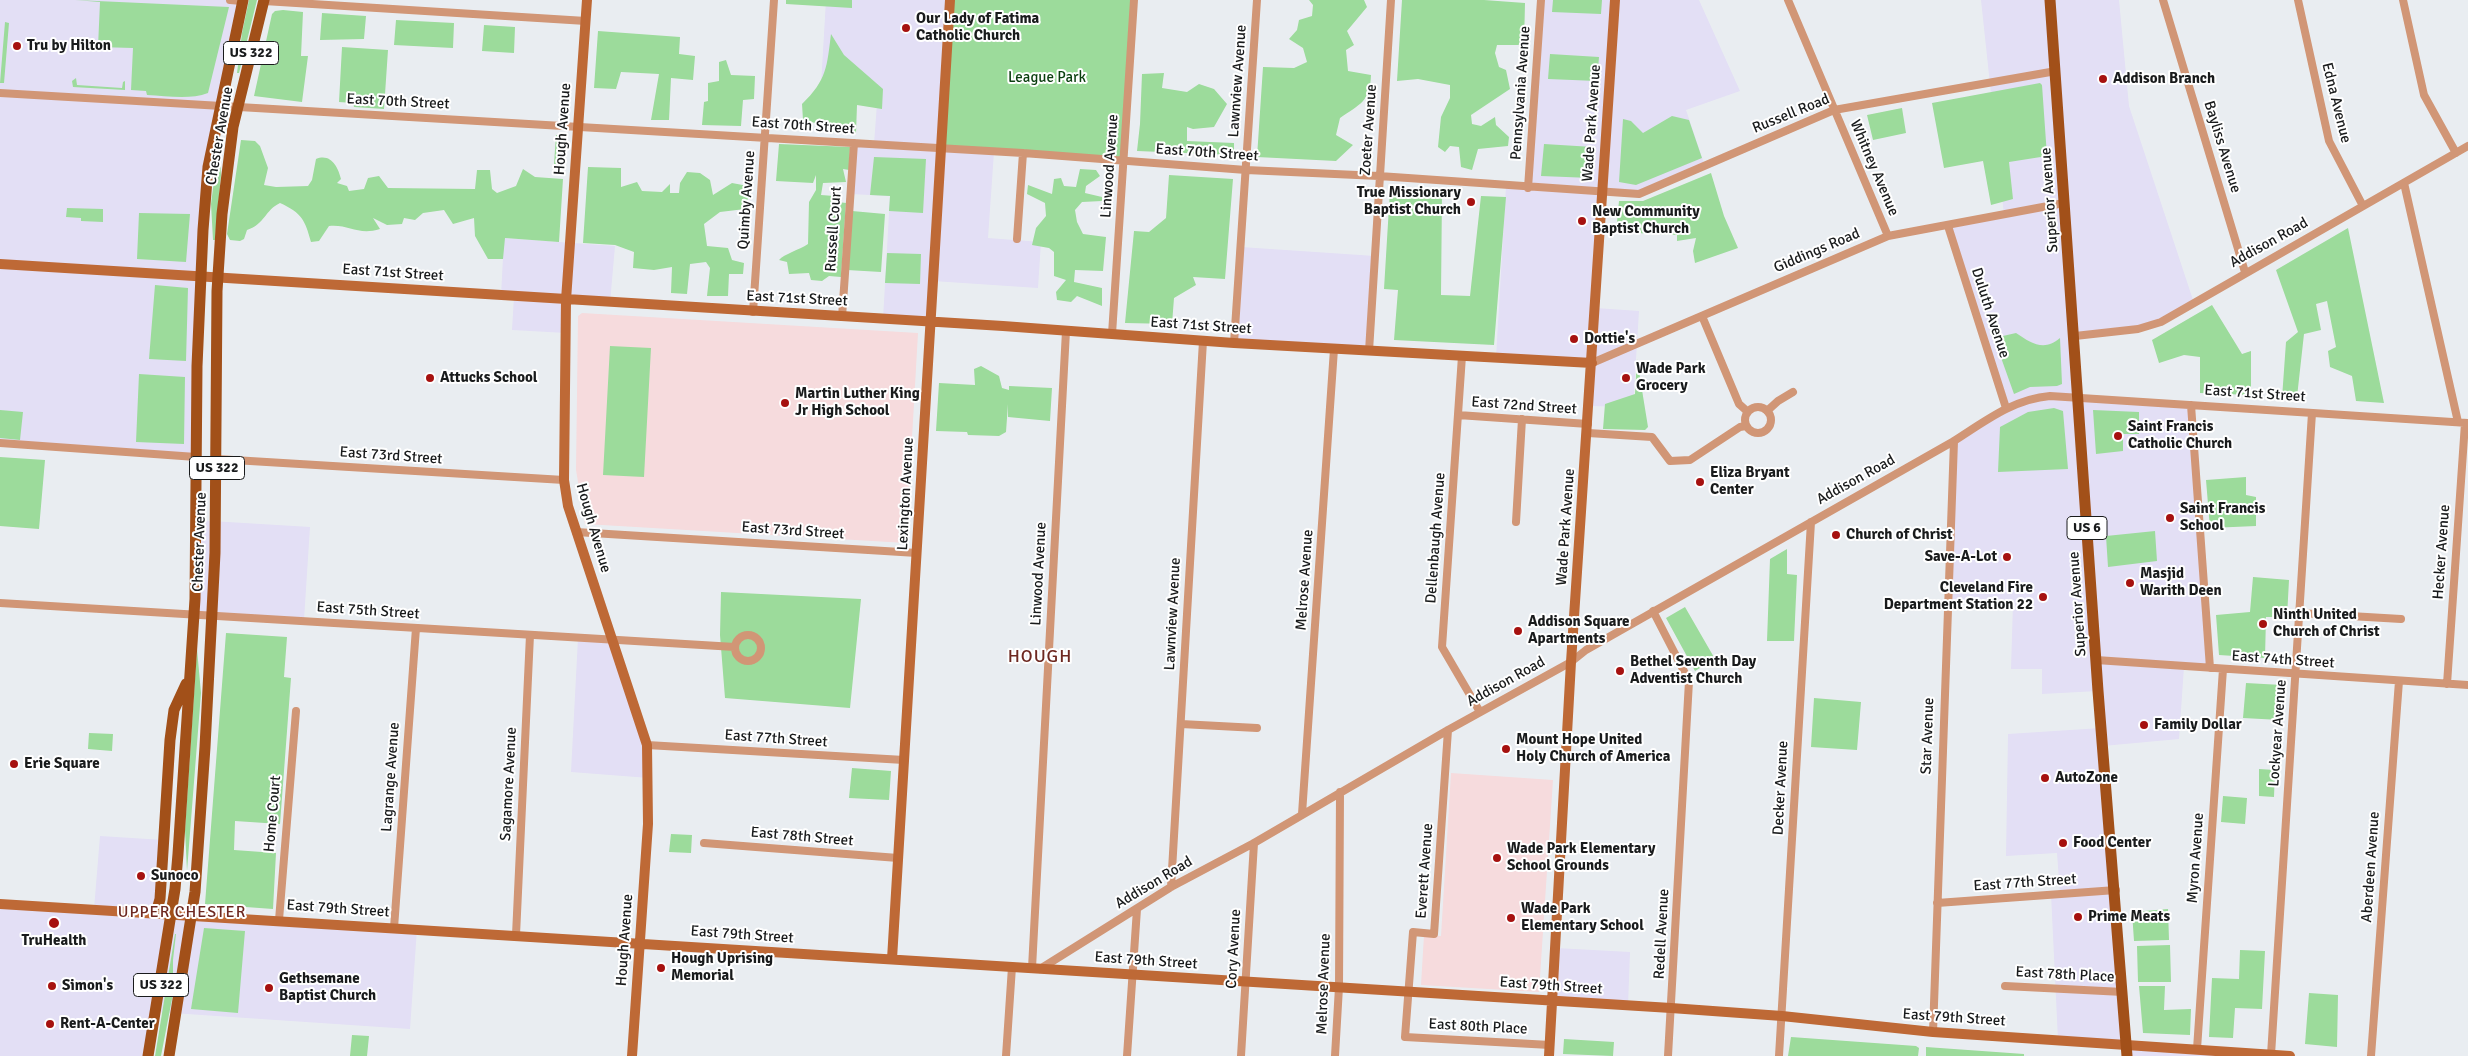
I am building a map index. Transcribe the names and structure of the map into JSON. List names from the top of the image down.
{
  "streets": {
    "main road": [
      "US 322",
      "Chester Avenue",
      "Superior Avenue",
      "US 6"
    ],
    "street": [
      "Lawnview Avenue",
      "Pennsylvania Avenue",
      "East 70th Street",
      "Edna Avenue",
      "Russell Road",
      "Wade Park Avenue",
      "Hough Avenue",
      "Zoeter Avenue",
      "Bayliss Avenue",
      "Linwood Avenue",
      "Whitney Avenue",
      "Quimby Avenue",
      "Russell Court",
      "Addison Road",
      "Giddings Road",
      "East 71st Street",
      "Duluth Avenue",
      "East 72nd Street",
      "East 73rd Street",
      "Lexington Avenue",
      "Dellenbaugh Avenue",
      "Hecker Avenue",
      "Melrose Avenue",
      "East 75th Street",
      "East 74th Street",
      "Lockyear Avenue",
      "Star Avenue",
      "East 77th Street",
      "Lagrange Avenue",
      "Sagamore Avenue",
      "Decker Avenue",
      "Home Court",
      "East 78th Street",
      "Myron Avenue",
      "Aberdeen Avenue",
      "Everett Avenue",
      "East 79th Street",
      "Redell Avenue",
      "Cory Avenue",
      "East 78th Place",
      "East 80th Place"
    ]
  },
  "crossings": [
    ["Lawnview Avenue", "East 70th Street"],
    ["Lawnview Avenue", "Addison Road"],
    ["Lawnview Avenue", "East 71st Street"],
    ["Pennsylvania Avenue", "East 70th Street"],
    ["East 70th Street", "Russell Road"],
    ["East 70th Street", "Wade Park Avenue"],
    ["East 70th Street", "Hough Avenue"],
    ["East 70th Street", "Zoeter Avenue"],
    ["East 70th Street", "Chester Avenue"],
    ["East 70th Street", "Linwood Avenue"],
    ["East 70th Street", "Quimby Avenue"],
    ["East 70th Street", "Russell Court"],
    ["East 70th Street", "Lexington Avenue"],
    ["Edna Avenue", "Addison Road"],
    ["Russell Road", "Wade Park Avenue"],
    ["Russell Road", "Whitney Avenue"],
    ["Russell Road", "Superior Avenue"],
    ["Wade Park Avenue", "Addison Road"],
    ["Wade Park Avenue", "Giddings Road"],
    ["Wade Park Avenue", "East 71st Street"],
    ["Wade Park Avenue", "East 72nd Street"],
    ["Wade Park Avenue", "East 79th Street"],
    ["Wade Park Avenue", "East 80th Place"],
    ["Hough Avenue", "East 71st Street"],
    ["Hough Avenue", "East 73rd Street"],
    ["Hough Avenue", "East 75th Street"],
    ["Hough Avenue", "East 77th Street"],
    ["Hough Avenue", "East 79th Street"],
    ["Zoeter Avenue", "East 71st Street"],
    ["Chester Avenue", "East 71st Street"],
    ["Chester Avenue", "East 73rd Street"],
    ["Chester Avenue", "East 75th Street"],
    ["Chester Avenue", "East 79th Street"],
    ["Bayliss Avenue", "Addison Road"],
    ["Linwood Avenue", "Addison Road"],
    ["Linwood Avenue", "East 71st Street"],
    ["Linwood Avenue", "East 79th Street"],
    ["Whitney Avenue", "Giddings Road"],
    ["Quimby Avenue", "East 71st Street"],
    ["Superior Avenue", "Addison Road"],
    ["Superior Avenue", "Giddings Road"],
    ["Superior Avenue", "East 71st Street"],
    ["Superior Avenue", "East 74th Street"],
    ["Superior Avenue", "East 77th Street"],
    ["Superior Avenue", "East 79th Street"],
    ["Superior Avenue", "East 78th Place"],
    ["Russell Court", "East 71st Street"],
    ["Addison Road", "East 71st Street"],
    ["Addison Road", "Duluth Avenue"],
    ["Addison Road", "Dellenbaugh Avenue"],
    ["Addison Road", "Hecker Avenue"],
    ["Addison Road", "Melrose Avenue"],
    ["Addison Road", "Star Avenue"],
    ["Addison Road", "Decker Avenue"],
    ["Addison Road", "Everett Avenue"],
    ["Addison Road", "East 79th Street"],
    ["Addison Road", "Redell Avenue"],
    ["Addison Road", "Cory Avenue"],
    ["Giddings Road", "East 71st Street"],
    ["Giddings Road", "Duluth Avenue"],
    ["East 71st Street", "Lexington Avenue"],
    ["East 71st Street", "Dellenbaugh Avenue"],
    ["East 71st Street", "Hecker Avenue"],
    ["East 71st Street", "Melrose Avenue"],
    ["East 71st Street", "Lockyear Avenue"],
    ["East 72nd Street", "Dellenbaugh Avenue"],
    ["East 73rd Street", "Lexington Avenue"],
    ["Lexington Avenue", "East 77th Street"],
    ["Lexington Avenue", "East 78th Street"],
    ["Lexington Avenue", "East 79th Street"],
    ["Hecker Avenue", "East 74th Street"],
    ["Melrose Avenue", "East 79th Street"],
    ["East 75th Street", "Lagrange Avenue"],
    ["East 75th Street", "Sagamore Avenue"],
    ["East 74th Street", "Lockyear Avenue"],
    ["East 74th Street", "Myron Avenue"],
    ["East 74th Street", "Aberdeen Avenue"],
    ["Lockyear Avenue", "East 79th Street"],
    ["Star Avenue", "East 77th Street"],
    ["Star Avenue", "East 79th Street"],
    ["Lagrange Avenue", "East 79th Street"],
    ["Sagamore Avenue", "East 79th Street"],
    ["Decker Avenue", "East 79th Street"],
    ["Home Court", "East 79th Street"],
    ["Myron Avenue", "East 79th Street"],
    ["Everett Avenue", "East 79th Street"],
    ["Everett Avenue", "East 80th Place"],
    ["East 79th Street", "Redell Avenue"],
    ["East 79th Street", "Cory Avenue"],
    ["East 79th Street", "East 80th Place"]
  ],
  "districts": ["HOUGH", "UPPER CHESTER"],
  "parks": ["League Park"],
  "places": [
    "Our Lady of Fatima Catholic Church",
    "Tru by Hilton",
    "Addison Branch",
    "True Missionary Baptist Church",
    "New Community Baptist Church",
    "Dottie's",
    "Attucks School",
    "Wade Park Grocery",
    "Martin Luther King Jr High School",
    "Saint Francis Catholic Church",
    "Eliza Bryant Center",
    "Saint Francis School",
    "Church of Christ",
    "Save-A-Lot",
    "Masjid Warith Deen",
    "Cleveland Fire Department Station 22",
    "Ninth United Church of Christ",
    "Addison Square Apartments",
    "Bethel Seventh Day Adventist Church",
    "Family Dollar",
    "Mount Hope United Holy Church of America",
    "Erie Square",
    "AutoZone",
    "Food Center",
    "Wade Park Elementary School Grounds",
    "Sunoco",
    "Prime Meats",
    "Wade Park Elementary School",
    "TruHealth",
    "Hough Uprising Memorial",
    "Simon's",
    "Gethsemane Baptist Church",
    "Rent-A-Center"
  ]
}
